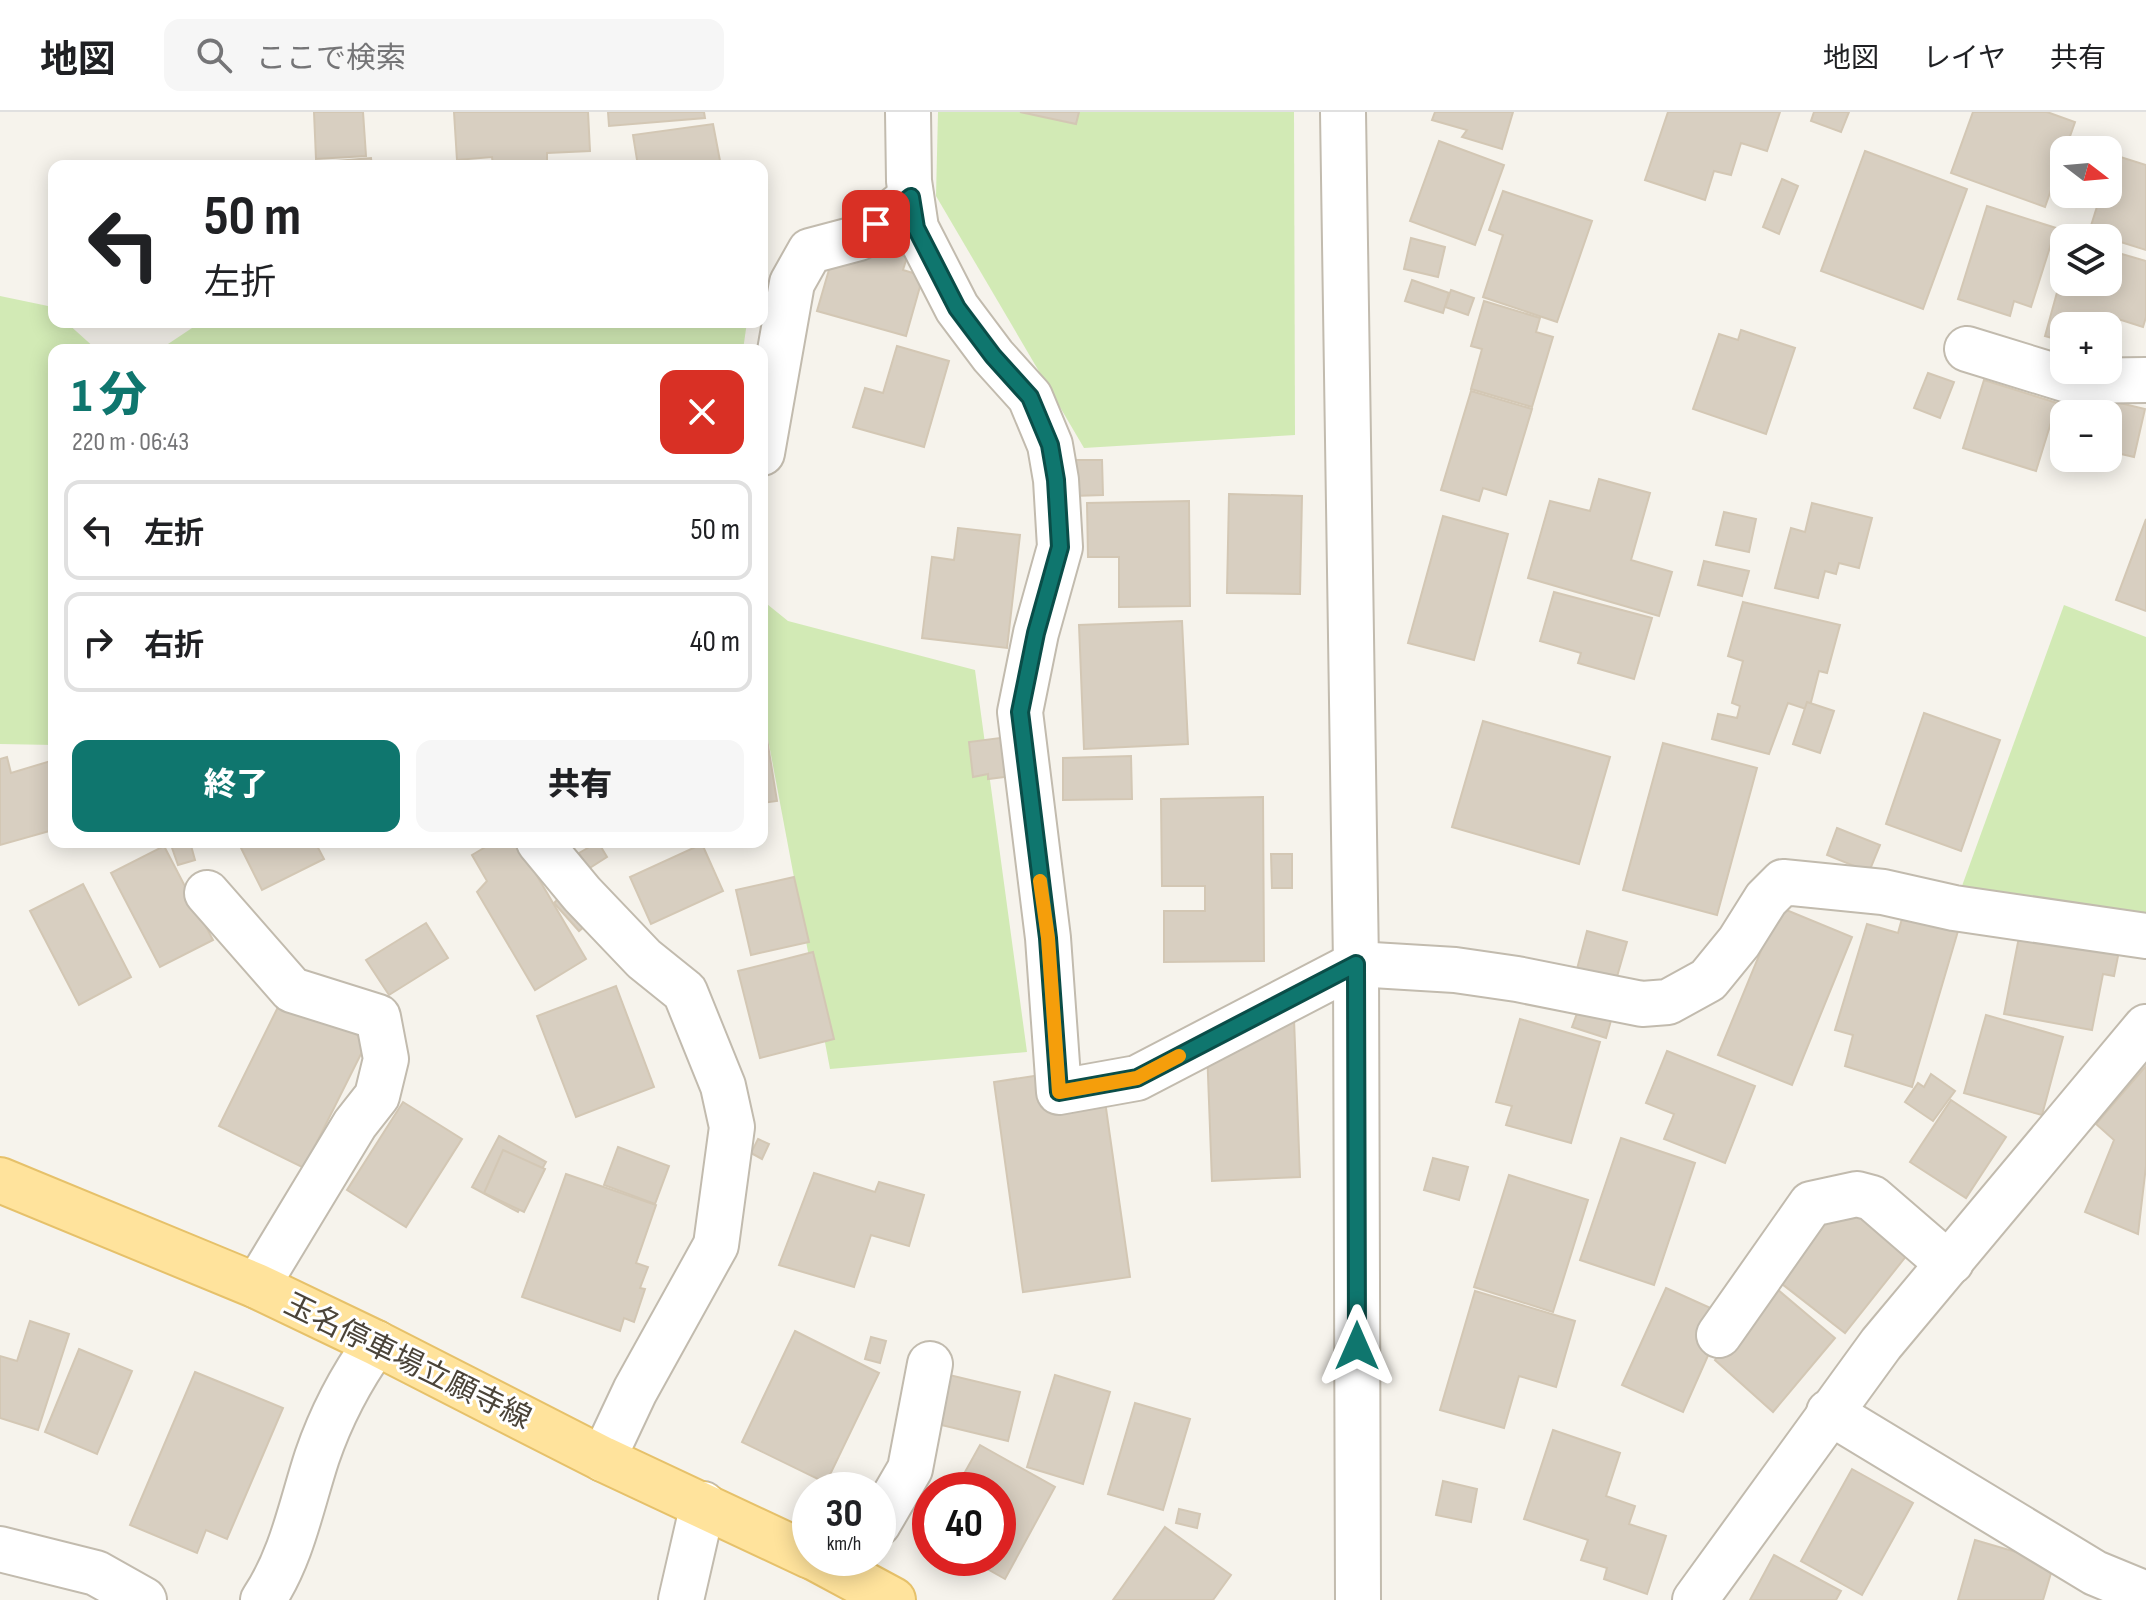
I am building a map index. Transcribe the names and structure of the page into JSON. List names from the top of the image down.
{
  "streets": {
    "main road": ["玉名停車場立願寺線"]
  },
  "north": "right",
  "page": {
    "header": "地図",
    "search": "ここで検索",
    "nav": ["地図", "レイヤ", "共有"],
    "map_buttons": ["+", "−"],
    "turn": ["50 m", "左折"],
    "heading": ["1 分", "220 m · 06:43"],
    "list": [
      {
        "name": "左折",
        "value": "50 m"
      },
      {
        "name": "右折",
        "value": "40 m"
      }
    ],
    "buttons": ["終了", "共有"],
    "speed": "30 km/h",
    "limit": "40"
  }
}
